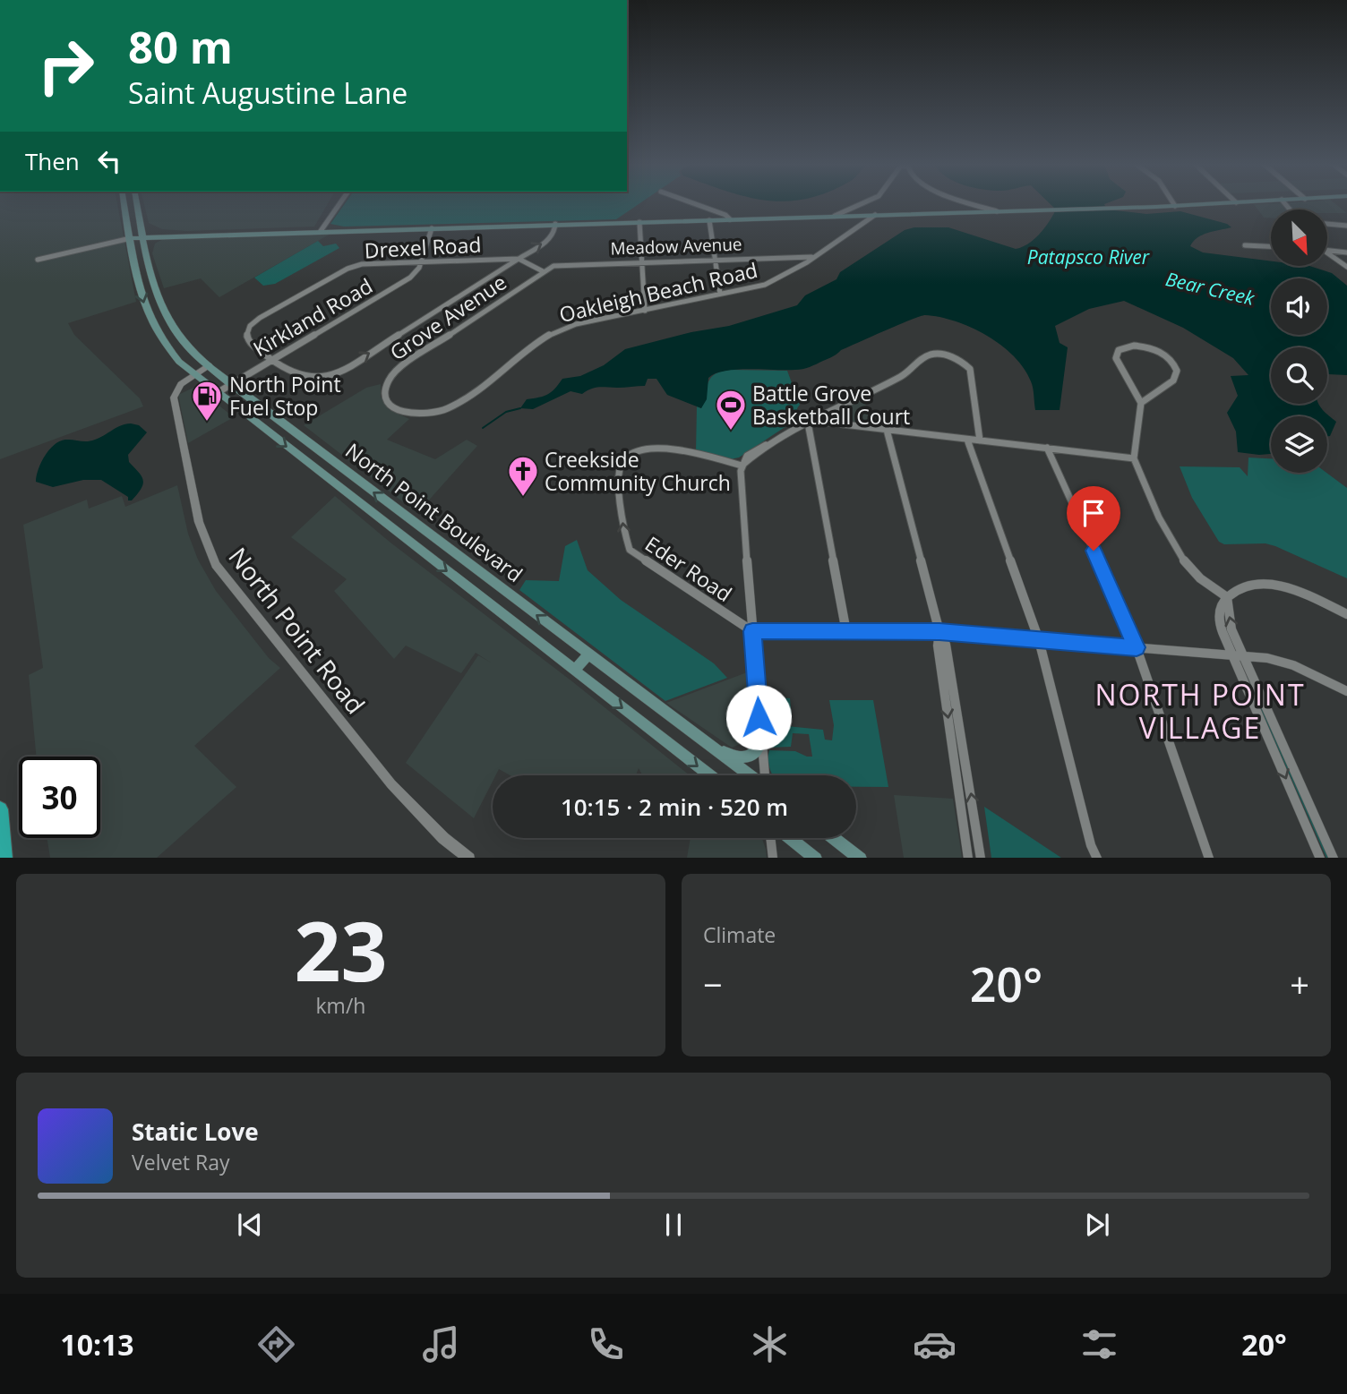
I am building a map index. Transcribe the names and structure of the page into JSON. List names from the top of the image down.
{
  "streets": {
    "main road": ["North Point Boulevard"],
    "street": [
      "Meadow Avenue",
      "Drexel Road",
      "Oakleigh Beach Road",
      "Kirkland Road",
      "Grove Avenue",
      "Eder Road",
      "North Point Road"
    ]
  },
  "crossings": [
    ["Meadow Avenue", "Drexel Road"],
    ["Meadow Avenue", "Oakleigh Beach Road"],
    ["Meadow Avenue", "Grove Avenue"],
    ["Drexel Road", "Kirkland Road"],
    ["Drexel Road", "Grove Avenue"],
    ["Oakleigh Beach Road", "Grove Avenue"],
    ["Kirkland Road", "North Point Boulevard"],
    ["North Point Boulevard", "North Point Road"]
  ],
  "districts": ["NORTH POINT VILLAGE"],
  "water": ["Patapsco River", "Bear Creek"],
  "places": {
    "fuel station": ["North Point Fuel Stop"],
    "sports": ["Battle Grove Basketball Court"],
    "church": ["Creekside Community Church"]
  },
  "north": "bottom right",
  "page": {
    "turn": ["80 m", "Saint Augustine Lane"],
    "then": "Then",
    "limit": "30",
    "trip": "10:15 · 2 min · 520 m",
    "tile": [
      ["23", "km/h"],
      "Climate"
    ],
    "heat": ["−", "20°", "+"],
    "song": ["Static Love", "Velvet Ray"],
    "tabs": ["10:13", "20°"]
  }
}
